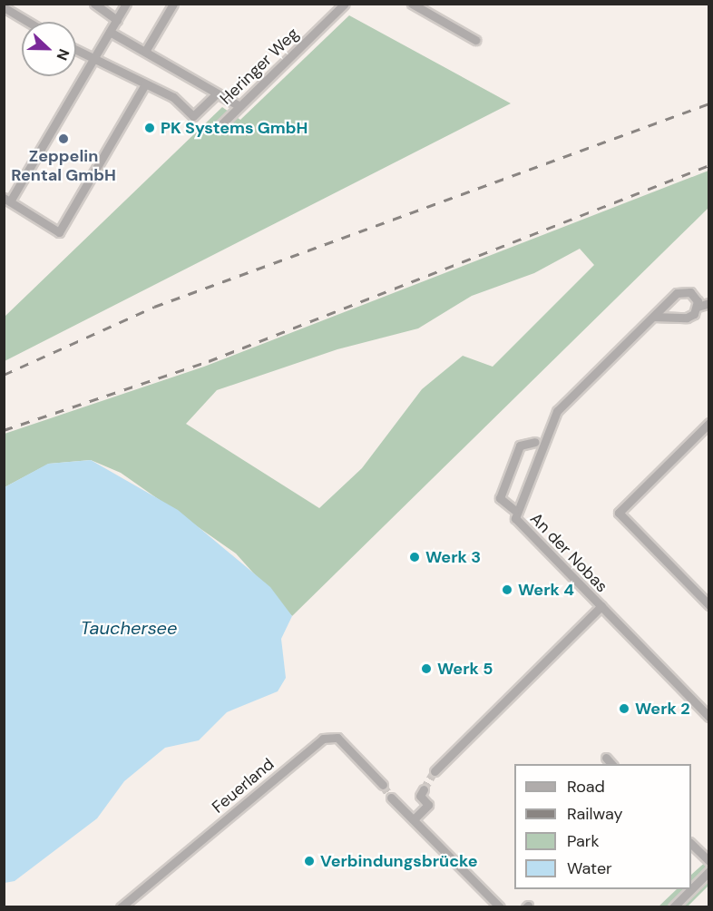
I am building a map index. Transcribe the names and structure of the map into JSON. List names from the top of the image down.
{
  "streets": {
    "street": ["Heringer Weg", "An der Nobas", "Feuerland"]
  },
  "water": ["Tauchersee"],
  "places": [
    "PK Systems GmbH",
    "Zeppelin Rental GmbH",
    "Werk 3",
    "Werk 4",
    "Werk 5",
    "Werk 2",
    "Verbindungsbrücke"
  ],
  "legend": [
    "Road",
    "Railway",
    "Park",
    "Water"
  ],
  "north": "right"
}
